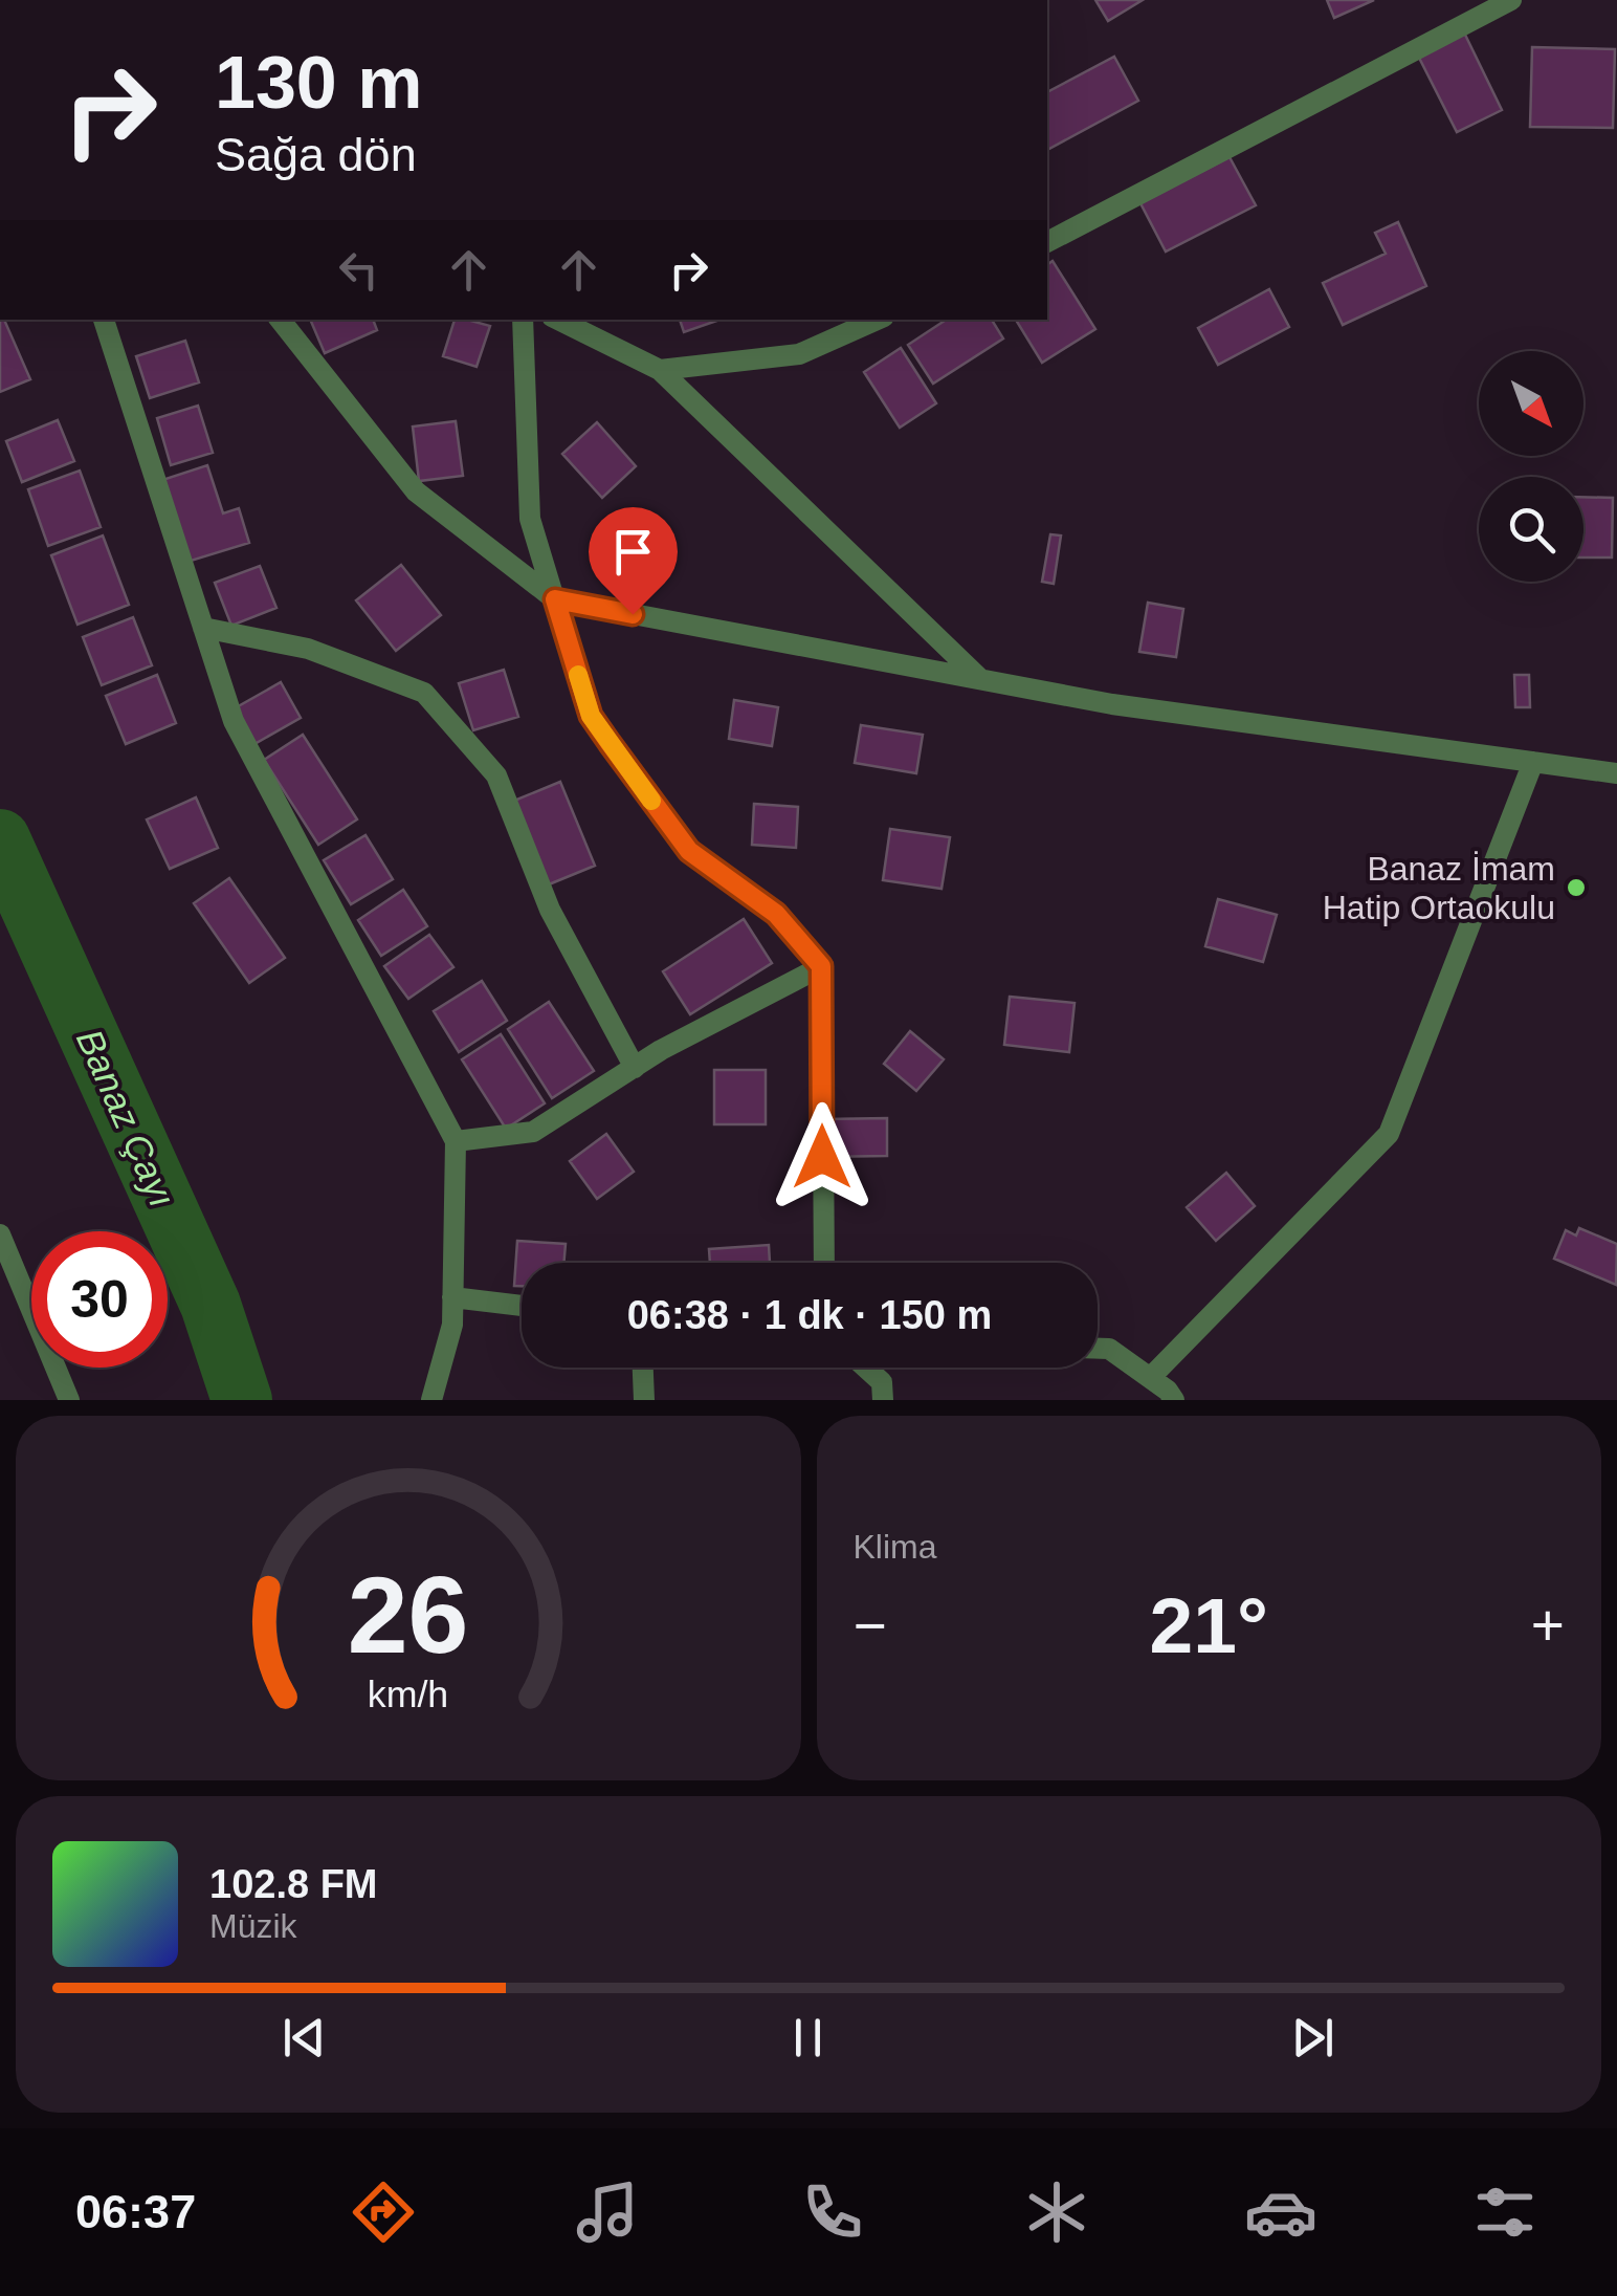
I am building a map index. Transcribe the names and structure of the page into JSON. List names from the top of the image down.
{
  "water": ["Banaz Çayı"],
  "places": ["Banaz İmam Hatip Ortaokulu"],
  "north": "bottom right",
  "page": {
    "turn": ["130 m", "Sağa dön"],
    "limit": "30",
    "trip": "06:38 · 1 dk · 150 m",
    "tile": "Klima",
    "heat": ["−", "21°", "+"],
    "song": ["102.8 FM", "Müzik"],
    "tabs": "06:37",
    "gauge": ["26", "km/h"]
  }
}
